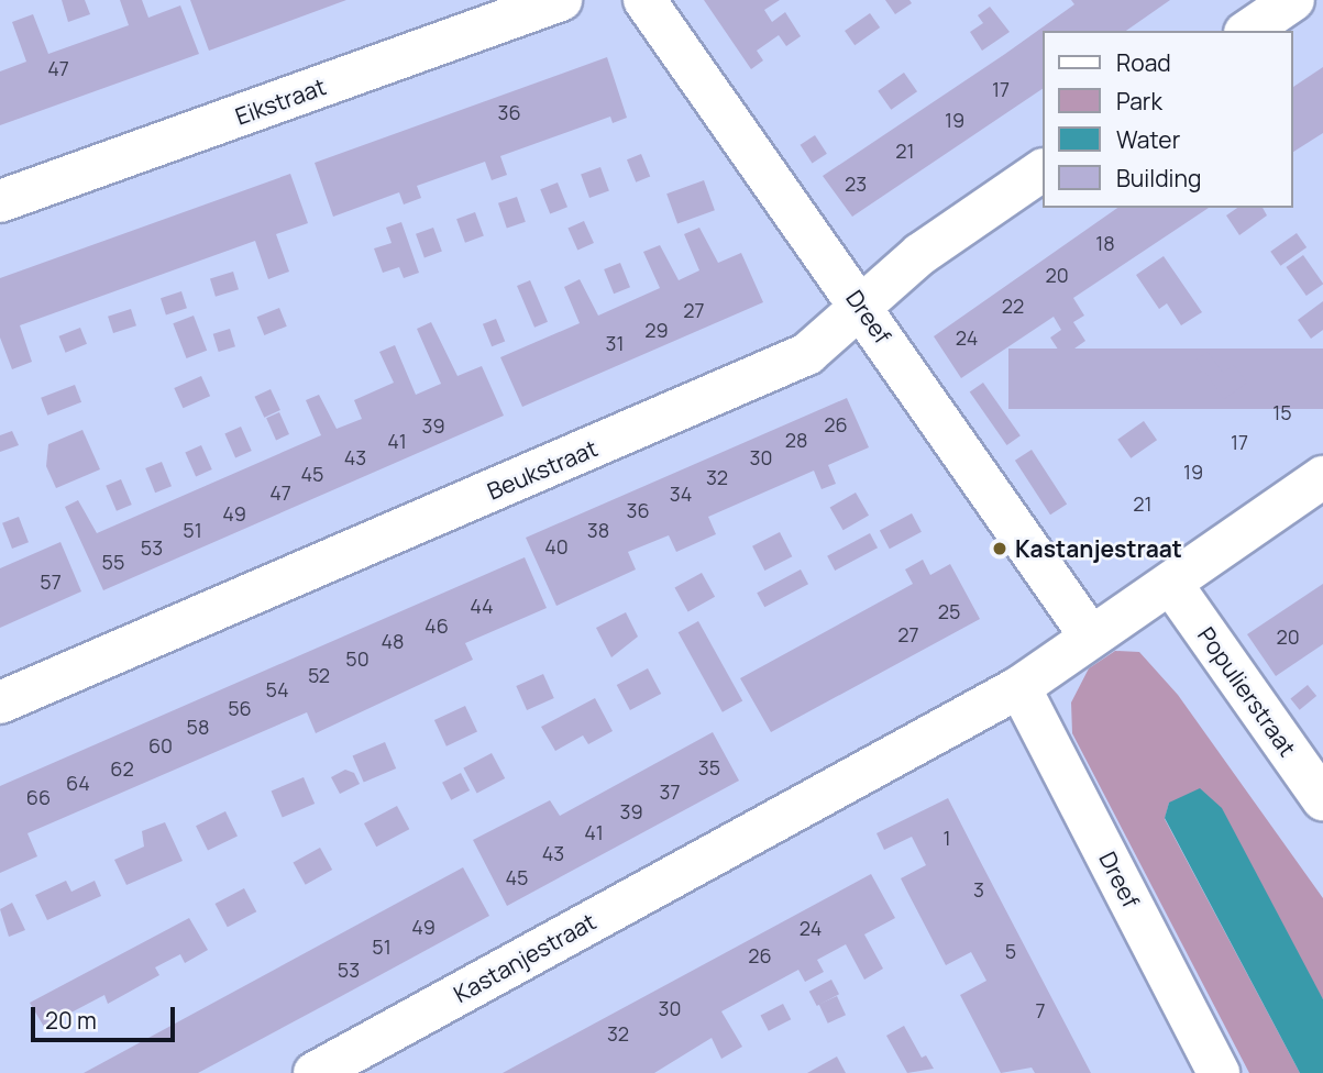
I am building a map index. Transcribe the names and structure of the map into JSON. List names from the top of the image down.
{
  "streets": {
    "street": [
      "Eikstraat",
      "Dreef",
      "Beukstraat",
      "Populierstraat",
      "Kastanjestraat"
    ]
  },
  "crossings": [
    ["Dreef", "Beukstraat"],
    ["Dreef", "Kastanjestraat"],
    ["Populierstraat", "Kastanjestraat"]
  ],
  "places": ["Kastanjestraat"],
  "house_numbers": [
    "47",
    "17",
    "36",
    "19",
    "21",
    "23",
    "18",
    "20",
    "22",
    "27",
    "29",
    "24",
    "31",
    "15",
    "26",
    "39",
    "28",
    "41",
    "17",
    "43",
    "30",
    "19",
    "45",
    "32",
    "47",
    "34",
    "21",
    "36",
    "49",
    "51",
    "38",
    "40",
    "53",
    "55",
    "57",
    "44",
    "25",
    "46",
    "27",
    "20",
    "48",
    "50",
    "52",
    "54",
    "56",
    "58",
    "60",
    "35",
    "62",
    "64",
    "37",
    "66",
    "39",
    "41",
    "1",
    "43",
    "45",
    "3",
    "49",
    "24",
    "51",
    "5",
    "26",
    "53",
    "30",
    "7",
    "32"
  ],
  "legend": [
    "Road",
    "Park",
    "Water",
    "Building"
  ],
  "scale_bar": "20 m"
}
